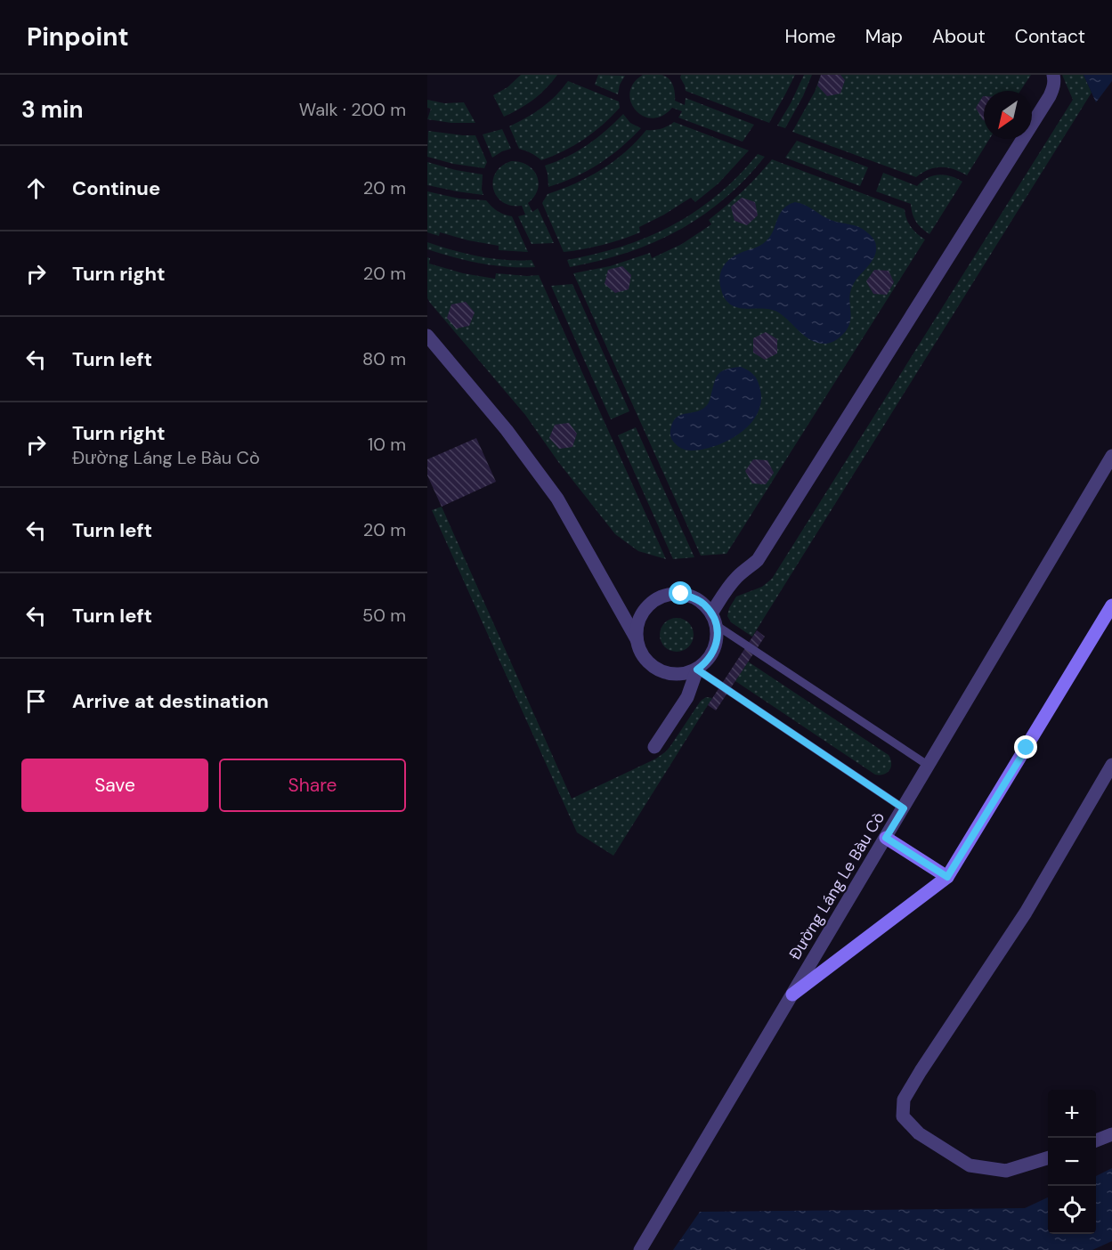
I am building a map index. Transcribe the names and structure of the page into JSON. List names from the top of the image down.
{
  "streets": {
    "street": ["Đường Láng Le Bàu Cò"]
  },
  "north": "bottom left",
  "page": {
    "header": "Pinpoint",
    "nav": [
      "Home",
      "Map",
      "About",
      "Contact"
    ],
    "heading": ["3 min", "Walk · 200 m"],
    "list": [
      ["Continue", "20 m"],
      ["Turn right", "20 m"],
      ["Turn left", "80 m"],
      ["Turn right", "Đường Láng Le Bàu Cò", "10 m"],
      ["Turn left", "20 m"],
      ["Turn left", "50 m"],
      "Arrive at destination"
    ],
    "buttons": ["Save", "Share"],
    "map_buttons": ["+", "−"]
  }
}
